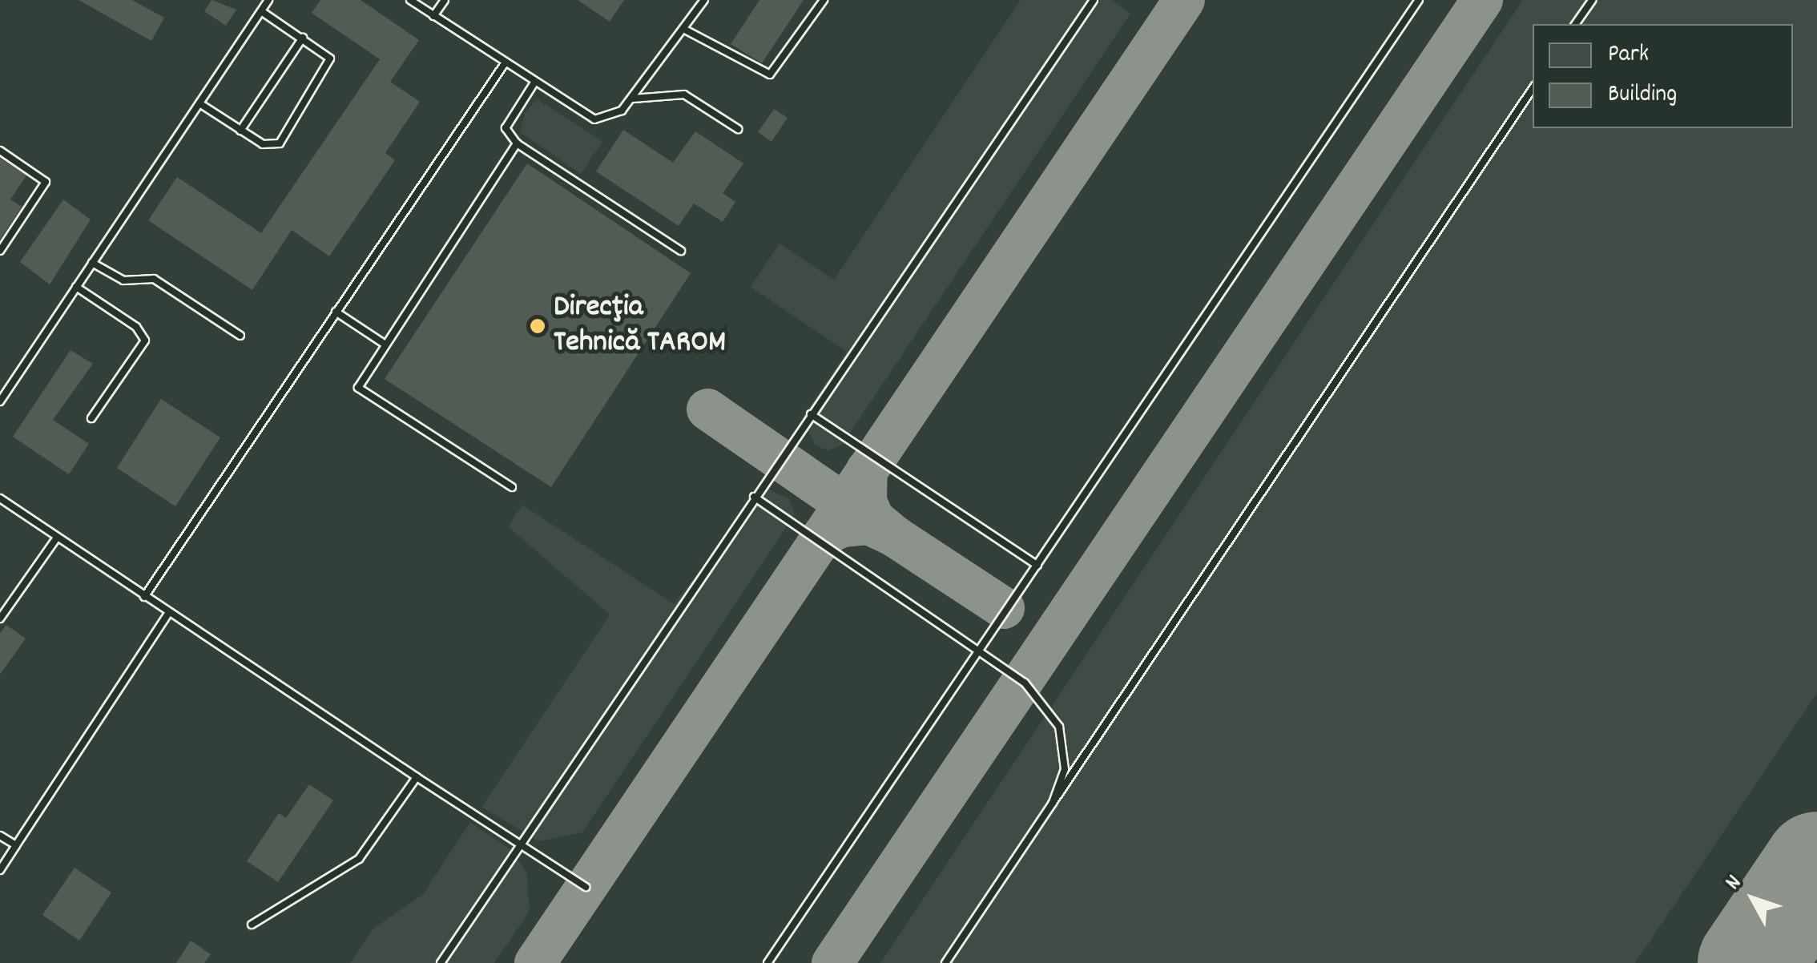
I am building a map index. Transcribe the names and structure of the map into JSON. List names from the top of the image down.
{
  "places": ["Direcţia Tehnică TAROM"],
  "legend": ["Park", "Building"],
  "north": "top left"
}
